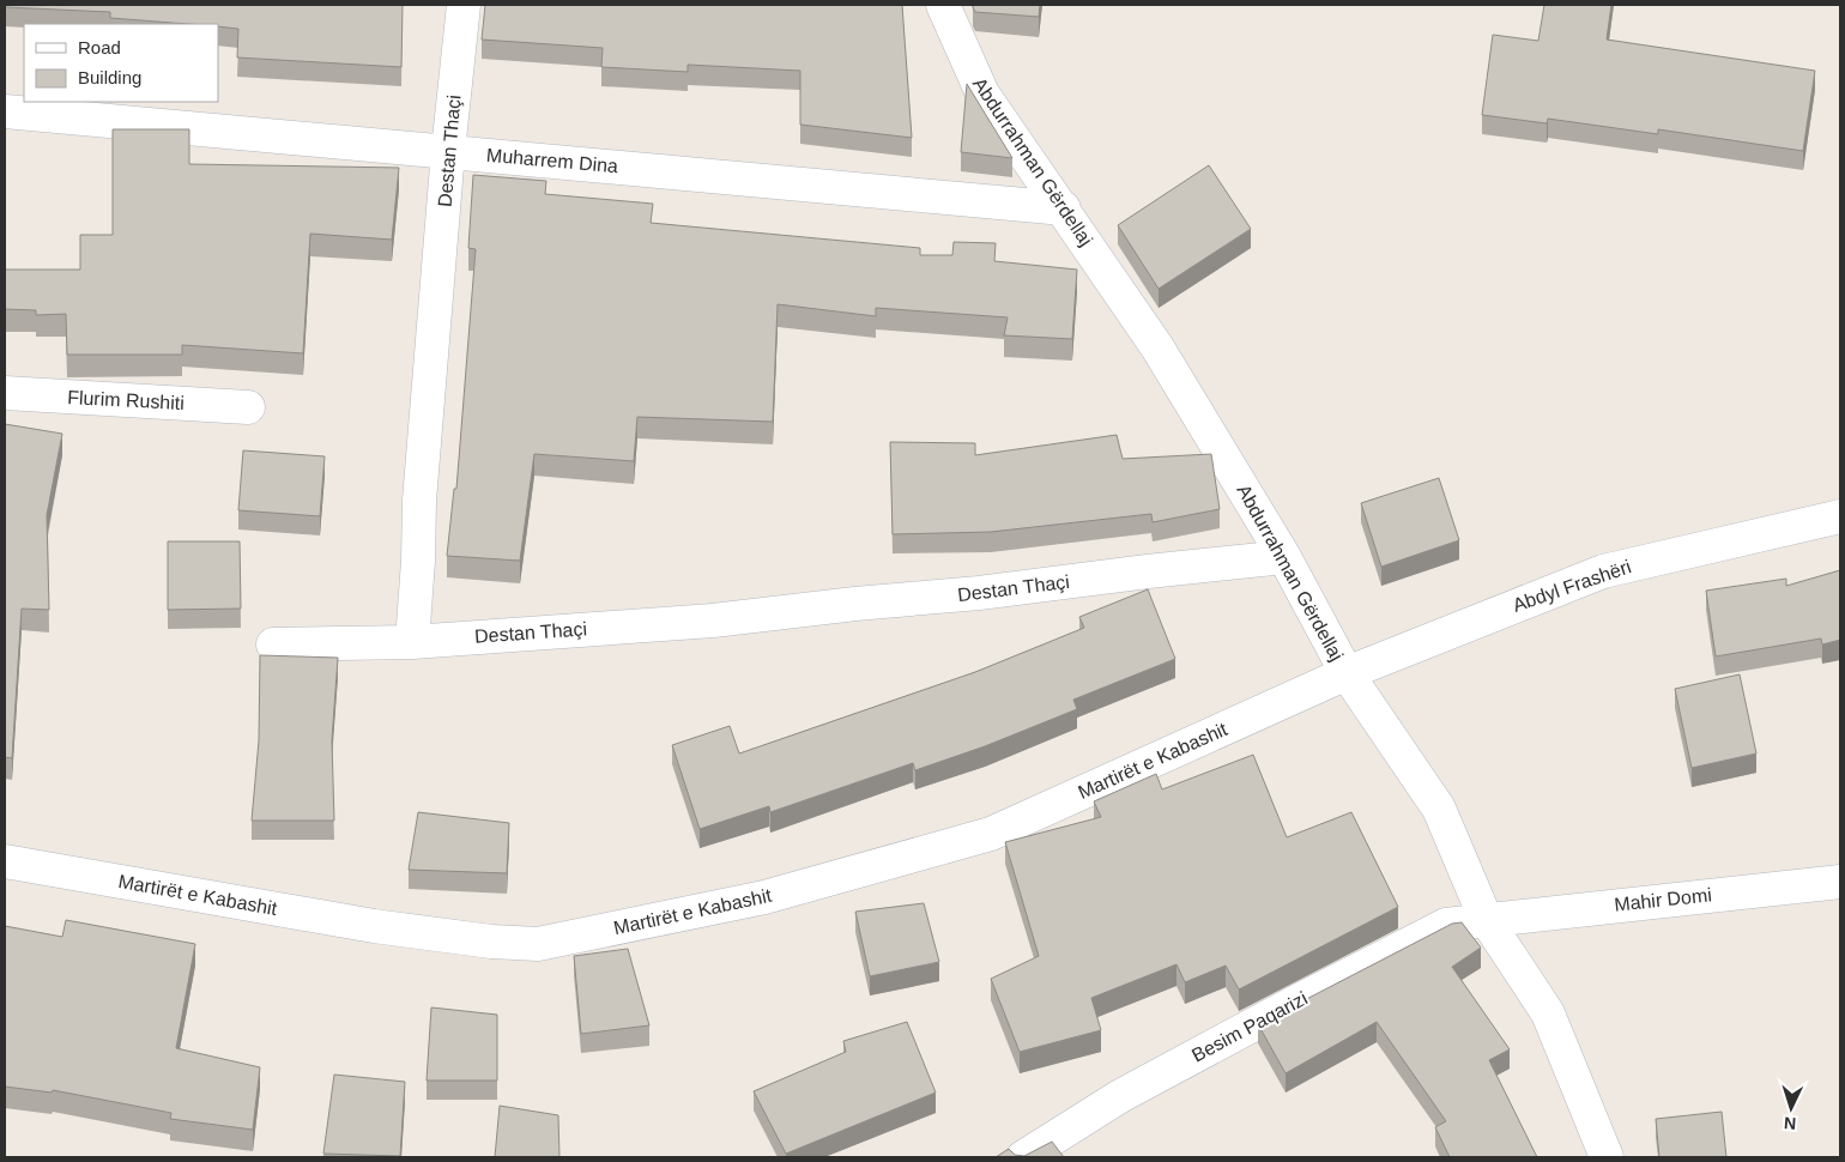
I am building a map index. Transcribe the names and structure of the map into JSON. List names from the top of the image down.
{
  "streets": {
    "street": [
      "Destan Thaçi",
      "Muharrem Dina",
      "Abdurrahman Gërdellaj",
      "Flurim Rushiti",
      "Abdyl Frashëri",
      "Martirët e Kabashit",
      "Mahir Domi",
      "Besim Paqarizi"
    ]
  },
  "crossings": [
    ["Destan Thaçi", "Muharrem Dina"],
    ["Destan Thaçi", "Abdurrahman Gërdellaj"],
    ["Muharrem Dina", "Abdurrahman Gërdellaj"],
    ["Abdurrahman Gërdellaj", "Abdyl Frashëri"],
    ["Abdurrahman Gërdellaj", "Martirët e Kabashit"],
    ["Abdurrahman Gërdellaj", "Mahir Domi"],
    ["Abdurrahman Gërdellaj", "Besim Paqarizi"],
    ["Abdyl Frashëri", "Martirët e Kabashit"],
    ["Mahir Domi", "Besim Paqarizi"]
  ],
  "legend": ["Road", "Building"],
  "north": "bottom"
}
